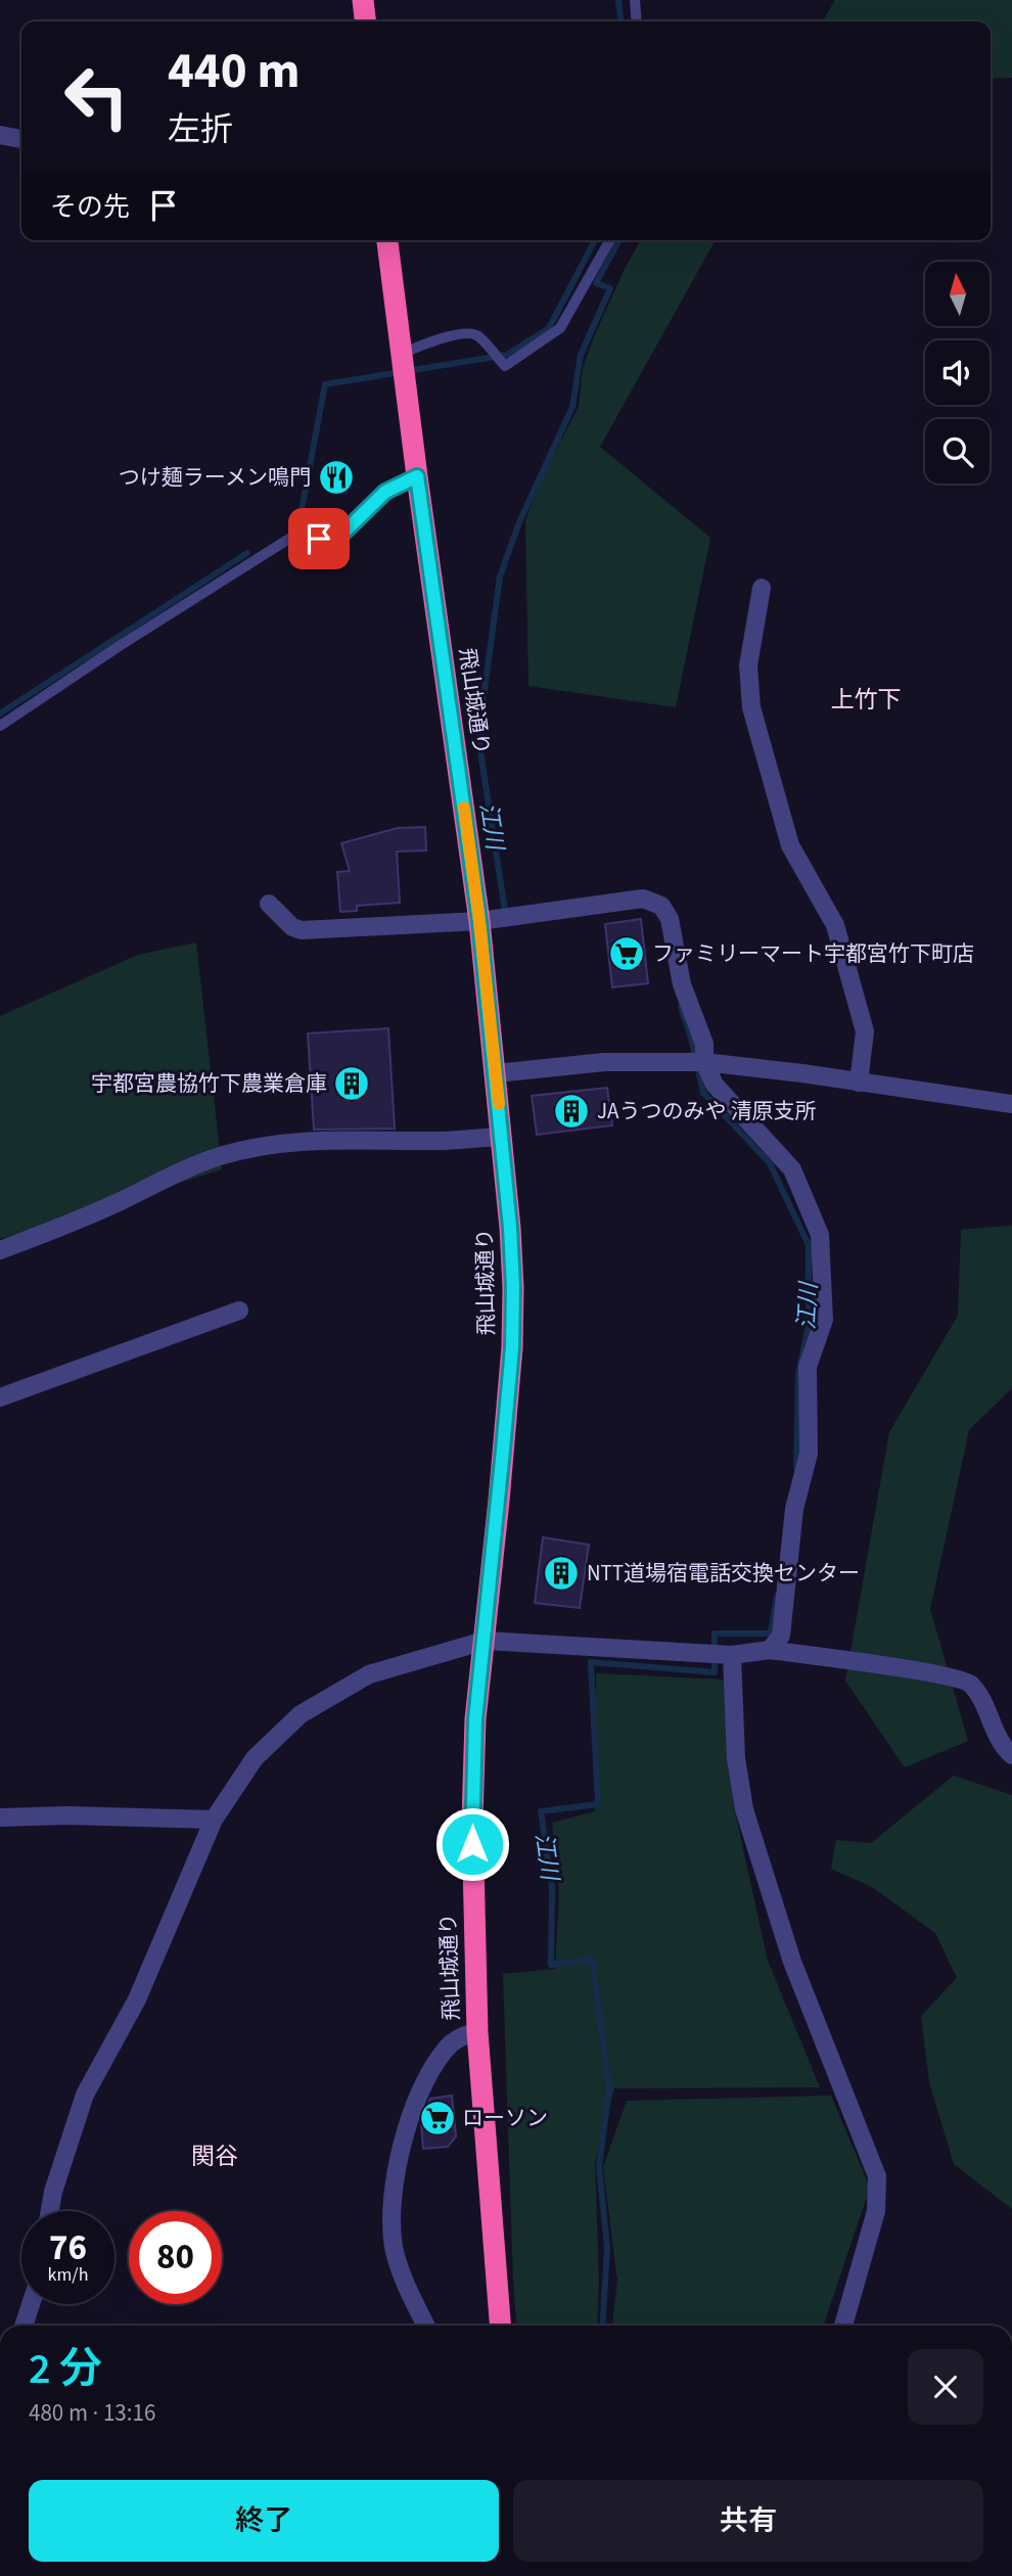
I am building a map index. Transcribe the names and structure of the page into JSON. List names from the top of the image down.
{
  "streets": {
    "highway": ["飛山城通り"]
  },
  "districts": ["上竹下", "関谷"],
  "water": ["江川"],
  "places": {
    "restaurant": ["つけ麺ラーメン鳴門"],
    "supermarket": ["ファミリーマート宇都宮竹下町店", "ローソン"],
    "building": ["宇都宮農協竹下農業倉庫", "JAうつのみや 清原支所", "NTT道場宿電話交換センター"]
  },
  "north": "top",
  "page": {
    "turn": ["440 m", "左折"],
    "then": "その先",
    "speed": "76 km/h",
    "limit": "80",
    "heading": ["2 分", "480 m · 13:16"],
    "buttons": ["終了", "共有"]
  }
}
